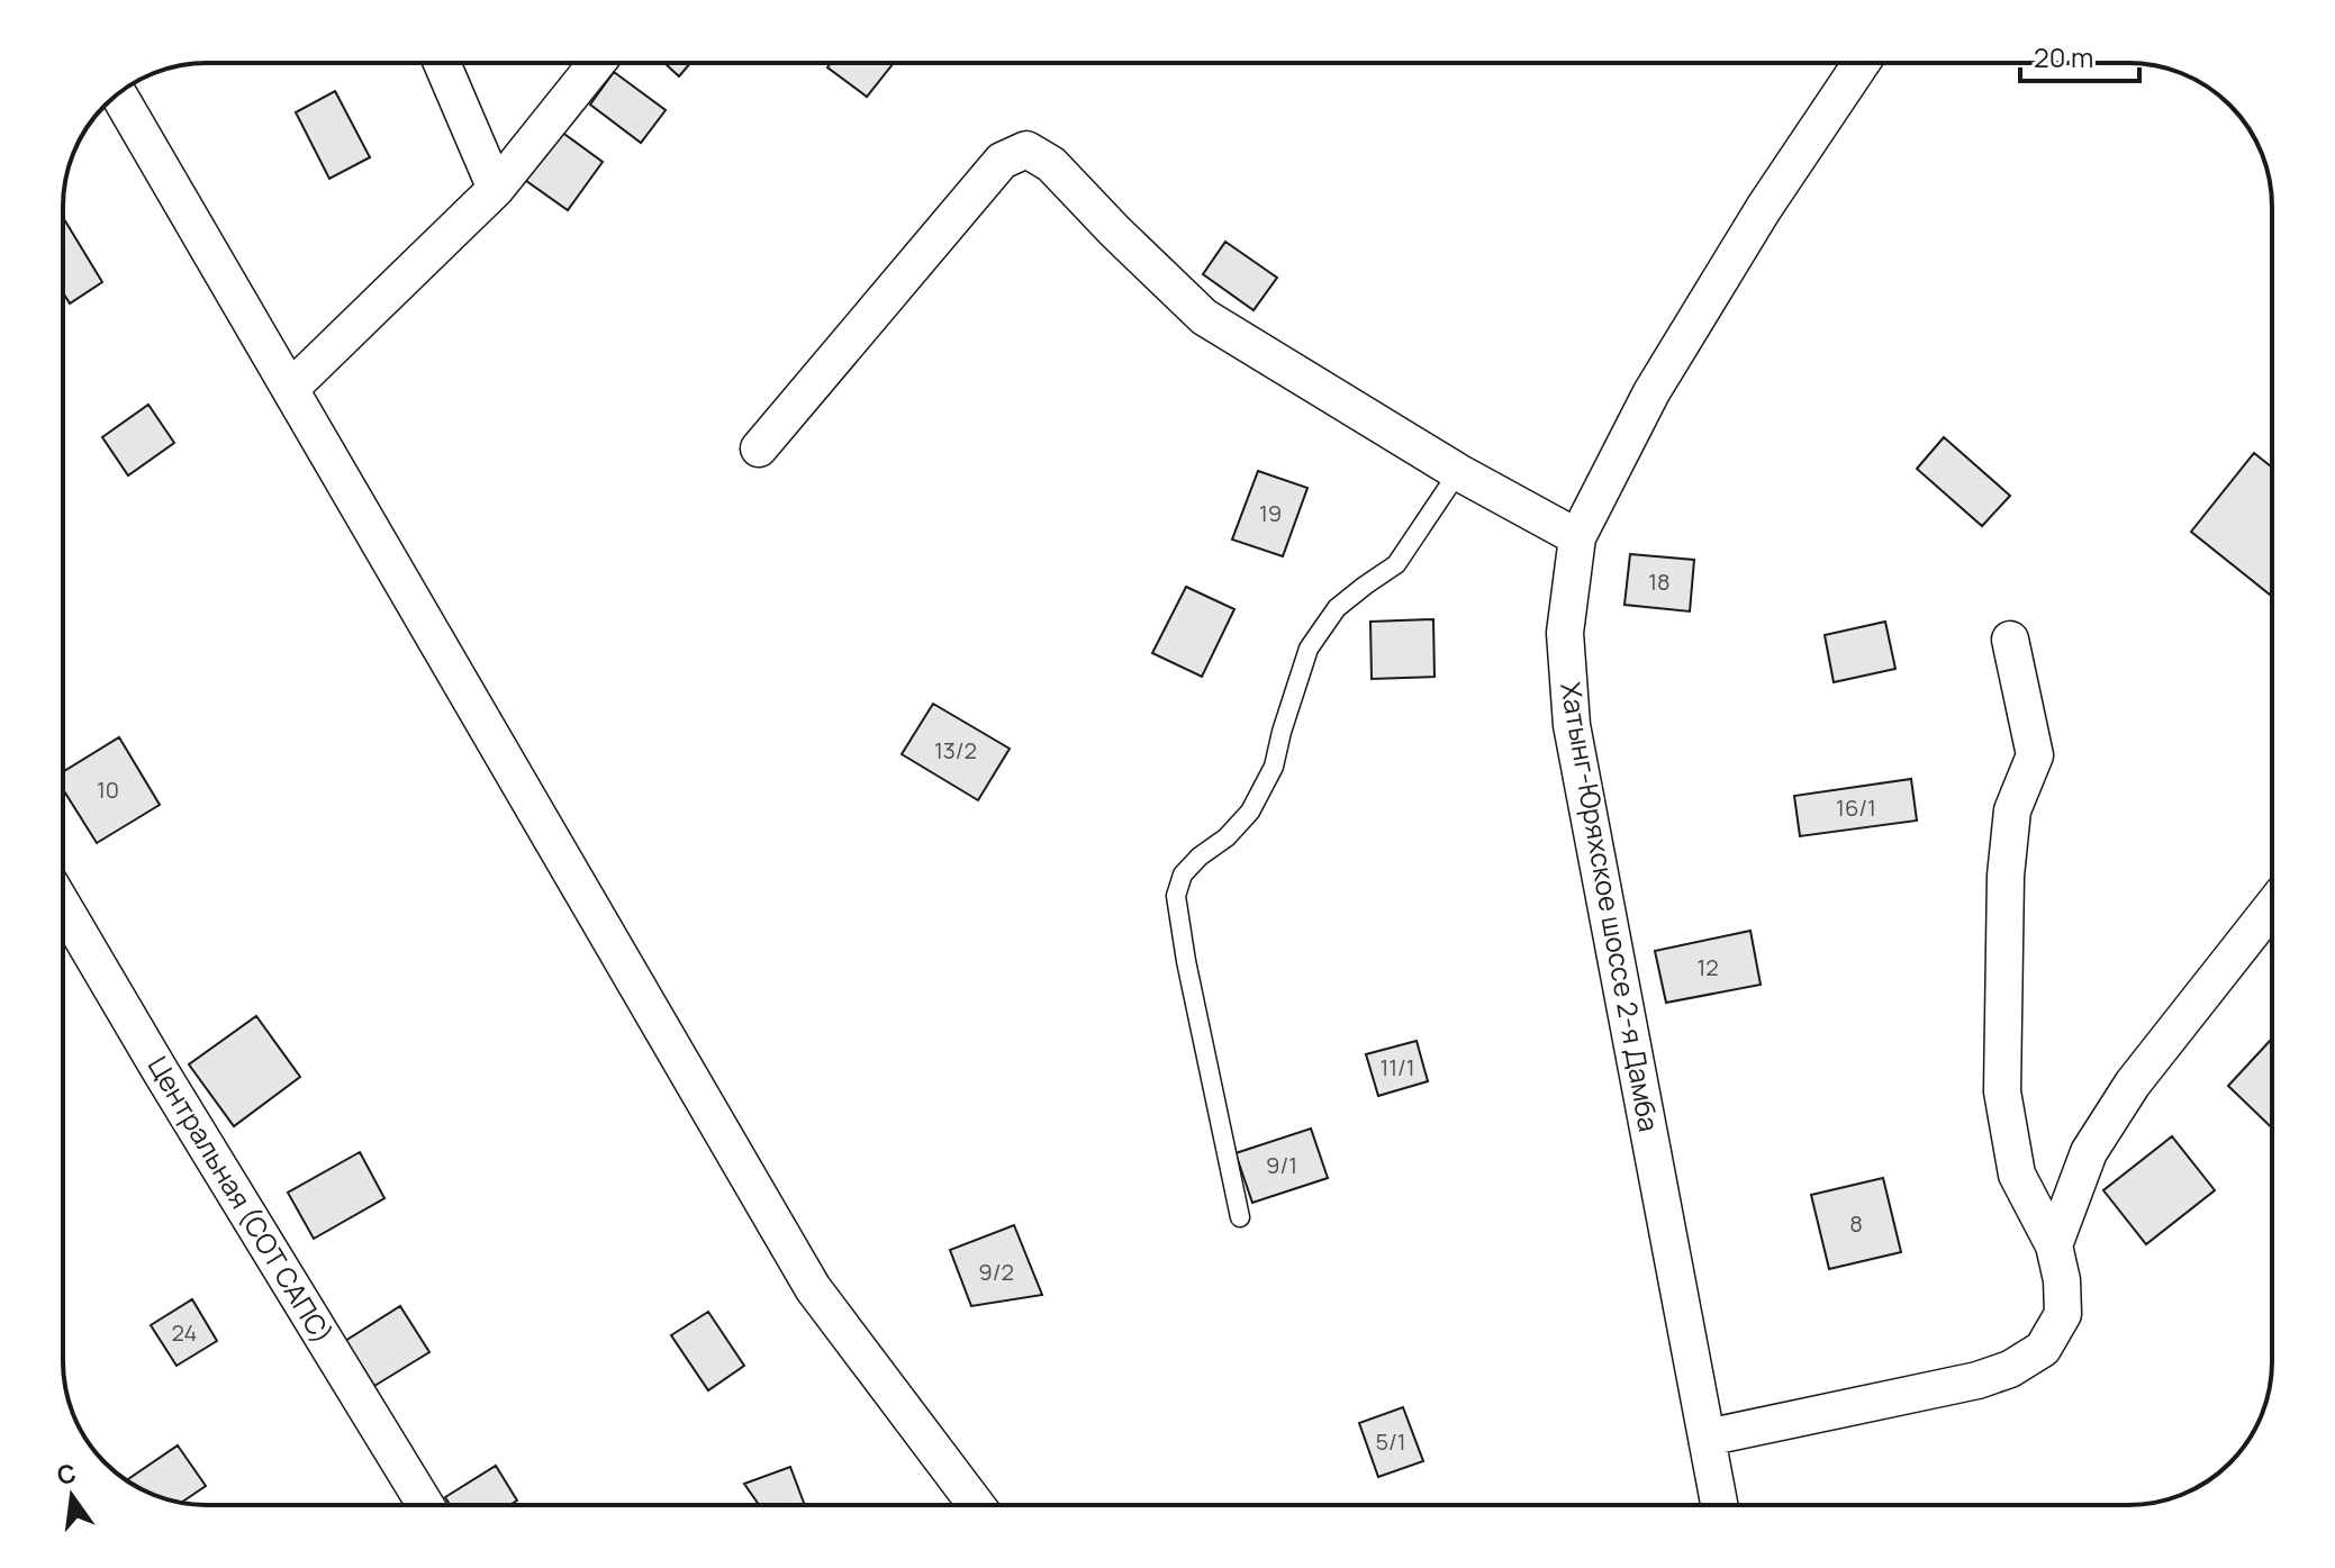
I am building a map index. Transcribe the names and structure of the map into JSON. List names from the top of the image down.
{
  "streets": {
    "street": ["Хатынг-Юряхское шоссе 2-я Дамба", "Центральная (СОТ САПС)"]
  },
  "house_numbers": [
    "19",
    "18",
    "13/2",
    "10",
    "16/1",
    "12",
    "11/1",
    "9/1",
    "8",
    "9/2",
    "24",
    "5/1"
  ],
  "scale_bar": "20 m",
  "north": "top"
}
